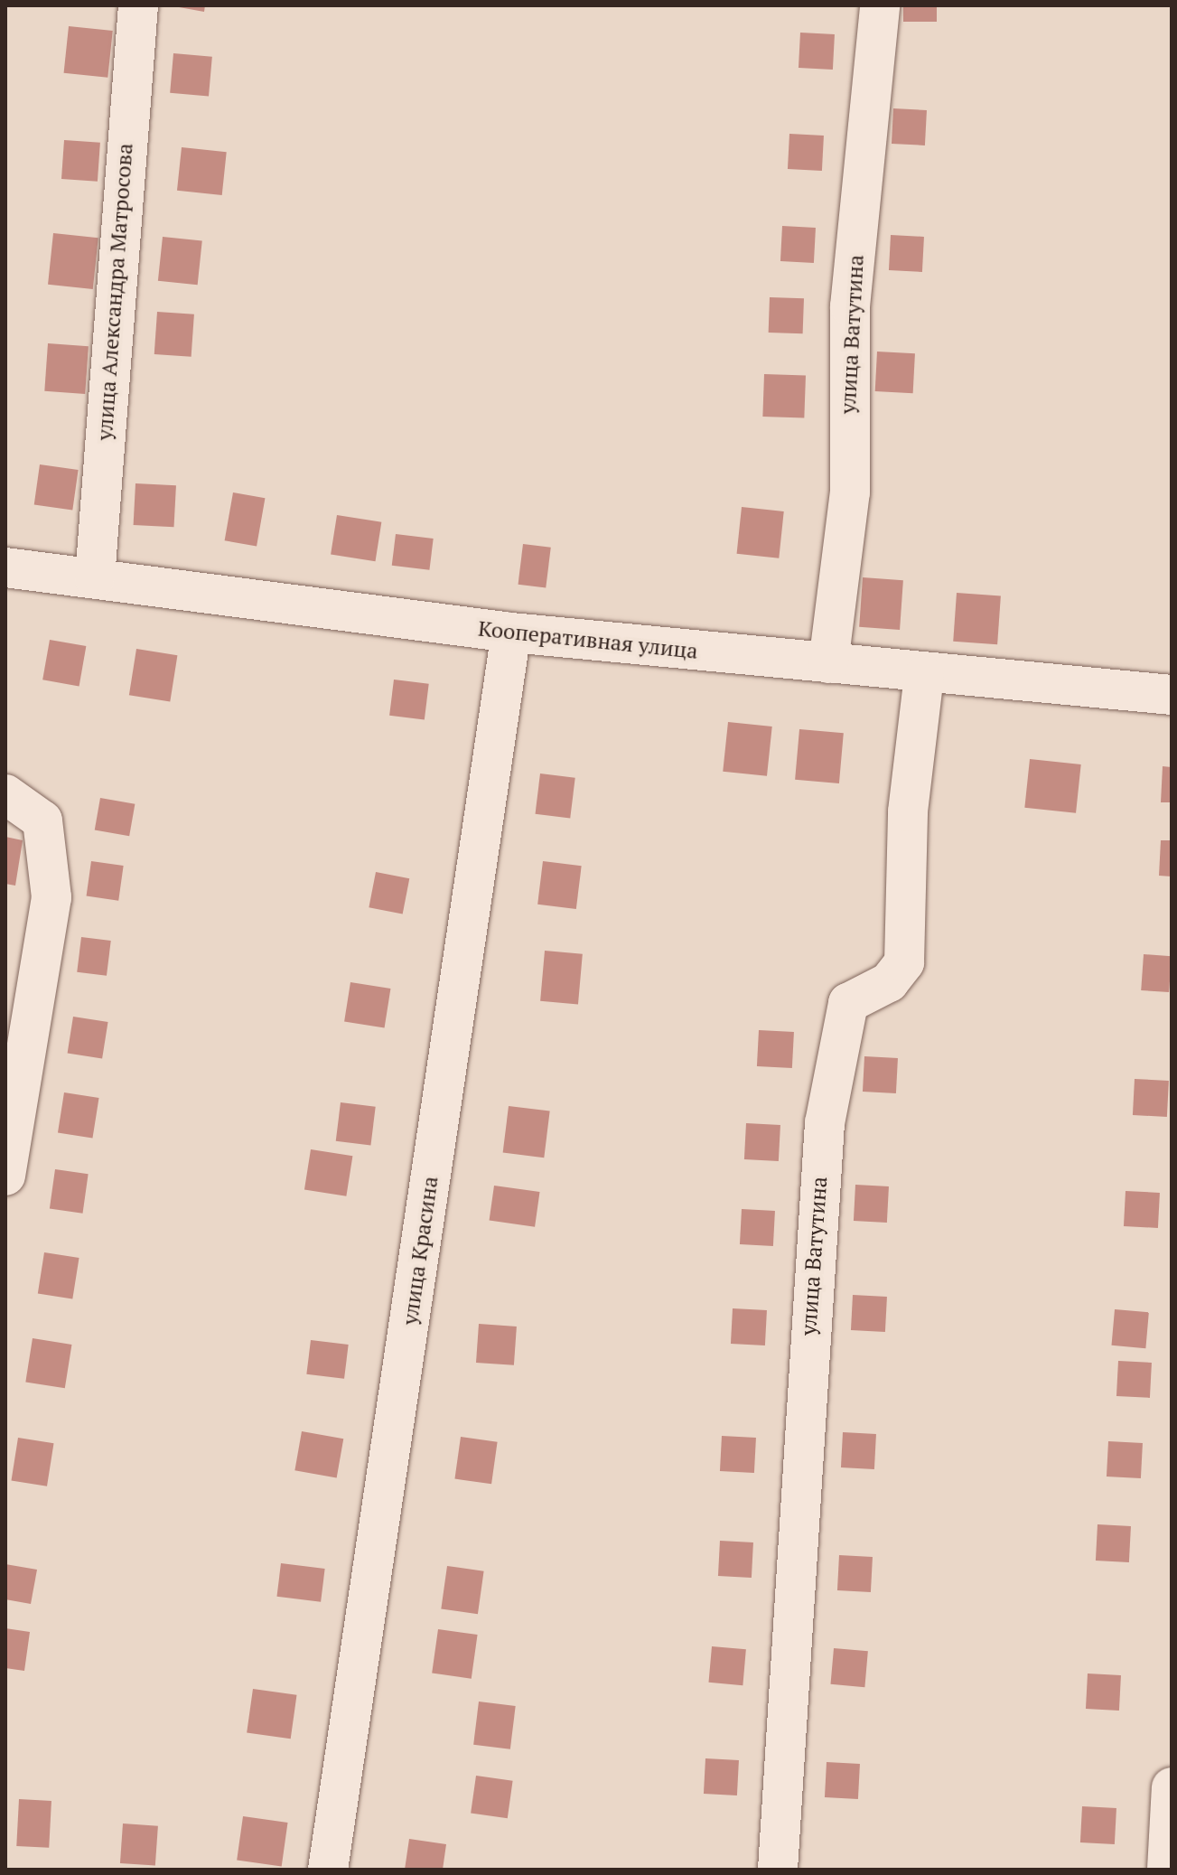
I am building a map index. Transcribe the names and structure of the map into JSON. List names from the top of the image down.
{
  "streets": {
    "street": [
      "улица Александра Матросова",
      "улица Ватутина",
      "Кооперативная улица",
      "улица Красина"
    ]
  },
  "crossings": [
    ["улица Александра Матросова", "Кооперативная улица"],
    ["улица Ватутина", "Кооперативная улица"],
    ["Кооперативная улица", "улица Красина"]
  ]
}
